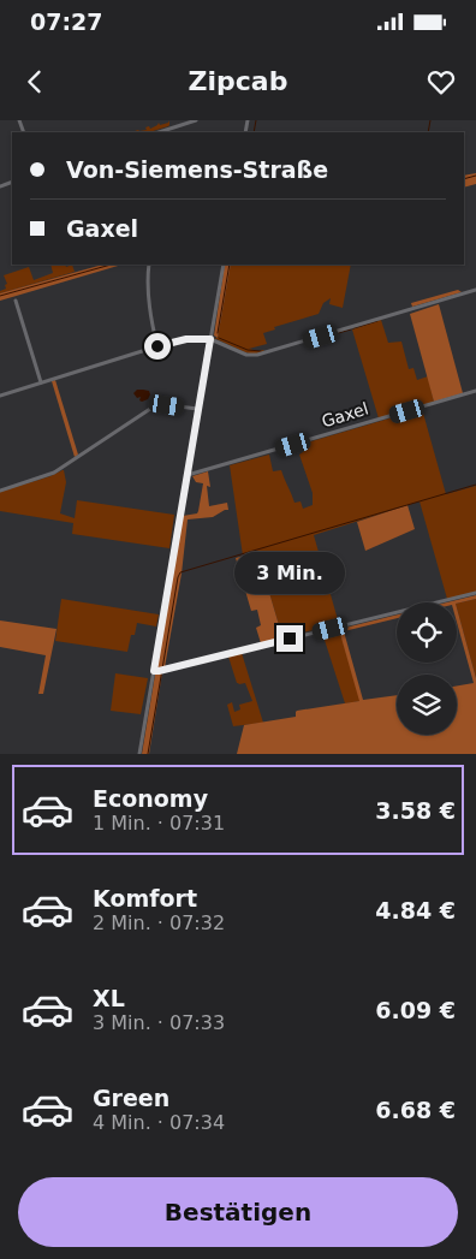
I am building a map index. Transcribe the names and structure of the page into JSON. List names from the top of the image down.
{
  "streets": {
    "street": ["Gaxel"]
  },
  "page": {
    "status": "07:27",
    "header": "Zipcab",
    "banner": ["Von-Siemens-Straße", "Gaxel"],
    "bubble": "3 Min.",
    "list": [
      {
        "name": "Economy",
        "note": "1 Min. · 07:31",
        "value": "3.58 €"
      },
      {
        "name": "Komfort",
        "note": "2 Min. · 07:32",
        "value": "4.84 €"
      },
      {
        "name": "XL",
        "note": "3 Min. · 07:33",
        "value": "6.09 €"
      },
      {
        "name": "Green",
        "note": "4 Min. · 07:34",
        "value": "6.68 €"
      }
    ],
    "buttons": "Bestätigen"
  }
}
